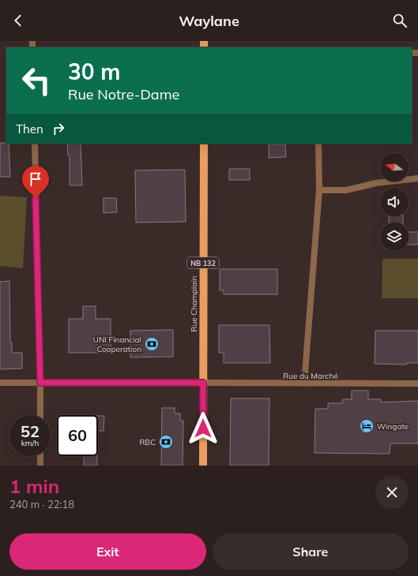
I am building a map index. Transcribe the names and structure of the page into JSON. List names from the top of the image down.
{
  "streets": {
    "main road": ["NB 132", "Rue Champlain"],
    "street": ["Rue du Marché"]
  },
  "crossings": [
    ["Rue Champlain", "Rue du Marché"]
  ],
  "places": {
    "bank": ["UNI Financial Cooperation", "RBC"],
    "hotel": ["Wingate"]
  },
  "north": "left",
  "page": {
    "header": "Waylane",
    "turn": ["30 m", "Rue Notre-Dame"],
    "then": "Then",
    "speed": "52 km/h",
    "limit": "60",
    "heading": ["1 min", "240 m · 22:18"],
    "buttons": ["Exit", "Share"]
  }
}
